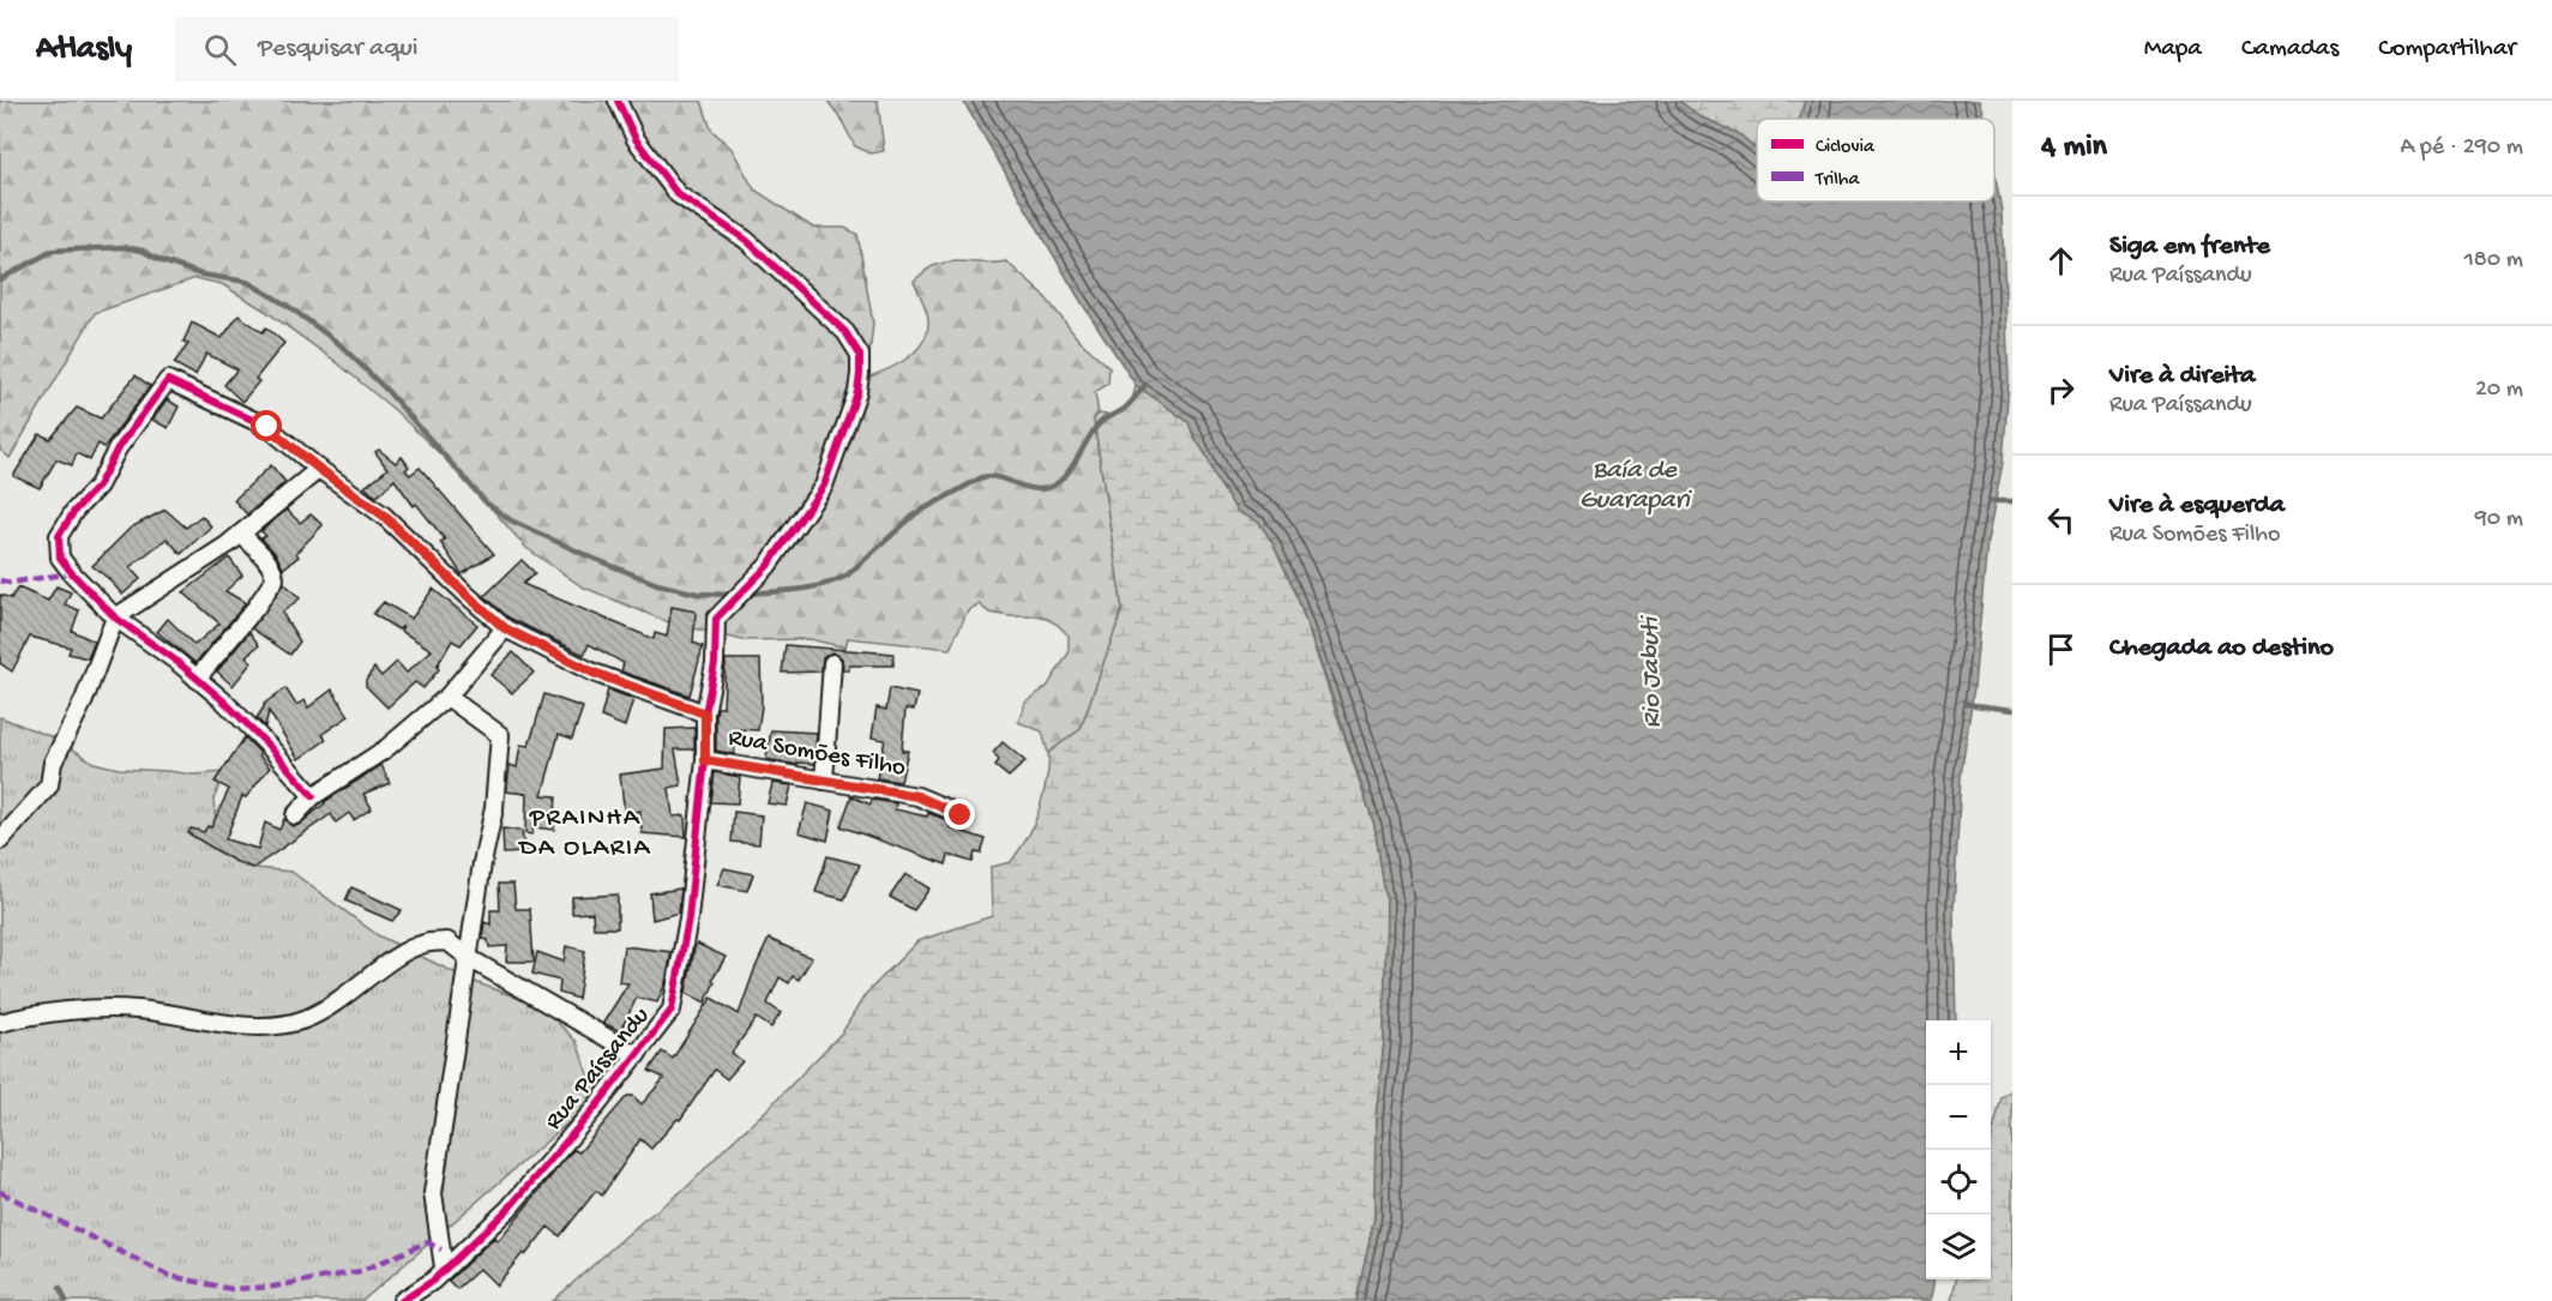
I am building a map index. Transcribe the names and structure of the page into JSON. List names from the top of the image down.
{
  "streets": {
    "street": ["Rua Somões Filho", "Rua Paíssandu"]
  },
  "crossings": [
    ["Rua Somões Filho", "Rua Paíssandu"]
  ],
  "districts": ["PRAINHA DA OLARIA"],
  "water": ["Baía de Guarapari", "Rio Jabuti"],
  "legend": ["Ciclovia", "Trilha"],
  "page": {
    "header": "Atlasly",
    "search": "Pesquisar aqui",
    "nav": ["Mapa", "Camadas", "Compartilhar"],
    "heading": ["4 min", "A pé · 290 m"],
    "list": [
      ["Siga em frente", "Rua Paíssandu", "180 m"],
      ["Vire à direita", "Rua Paíssandu", "20 m"],
      ["Vire à esquerda", "Rua Somões Filho", "90 m"],
      "Chegada ao destino"
    ],
    "map_buttons": ["+", "−"]
  }
}
